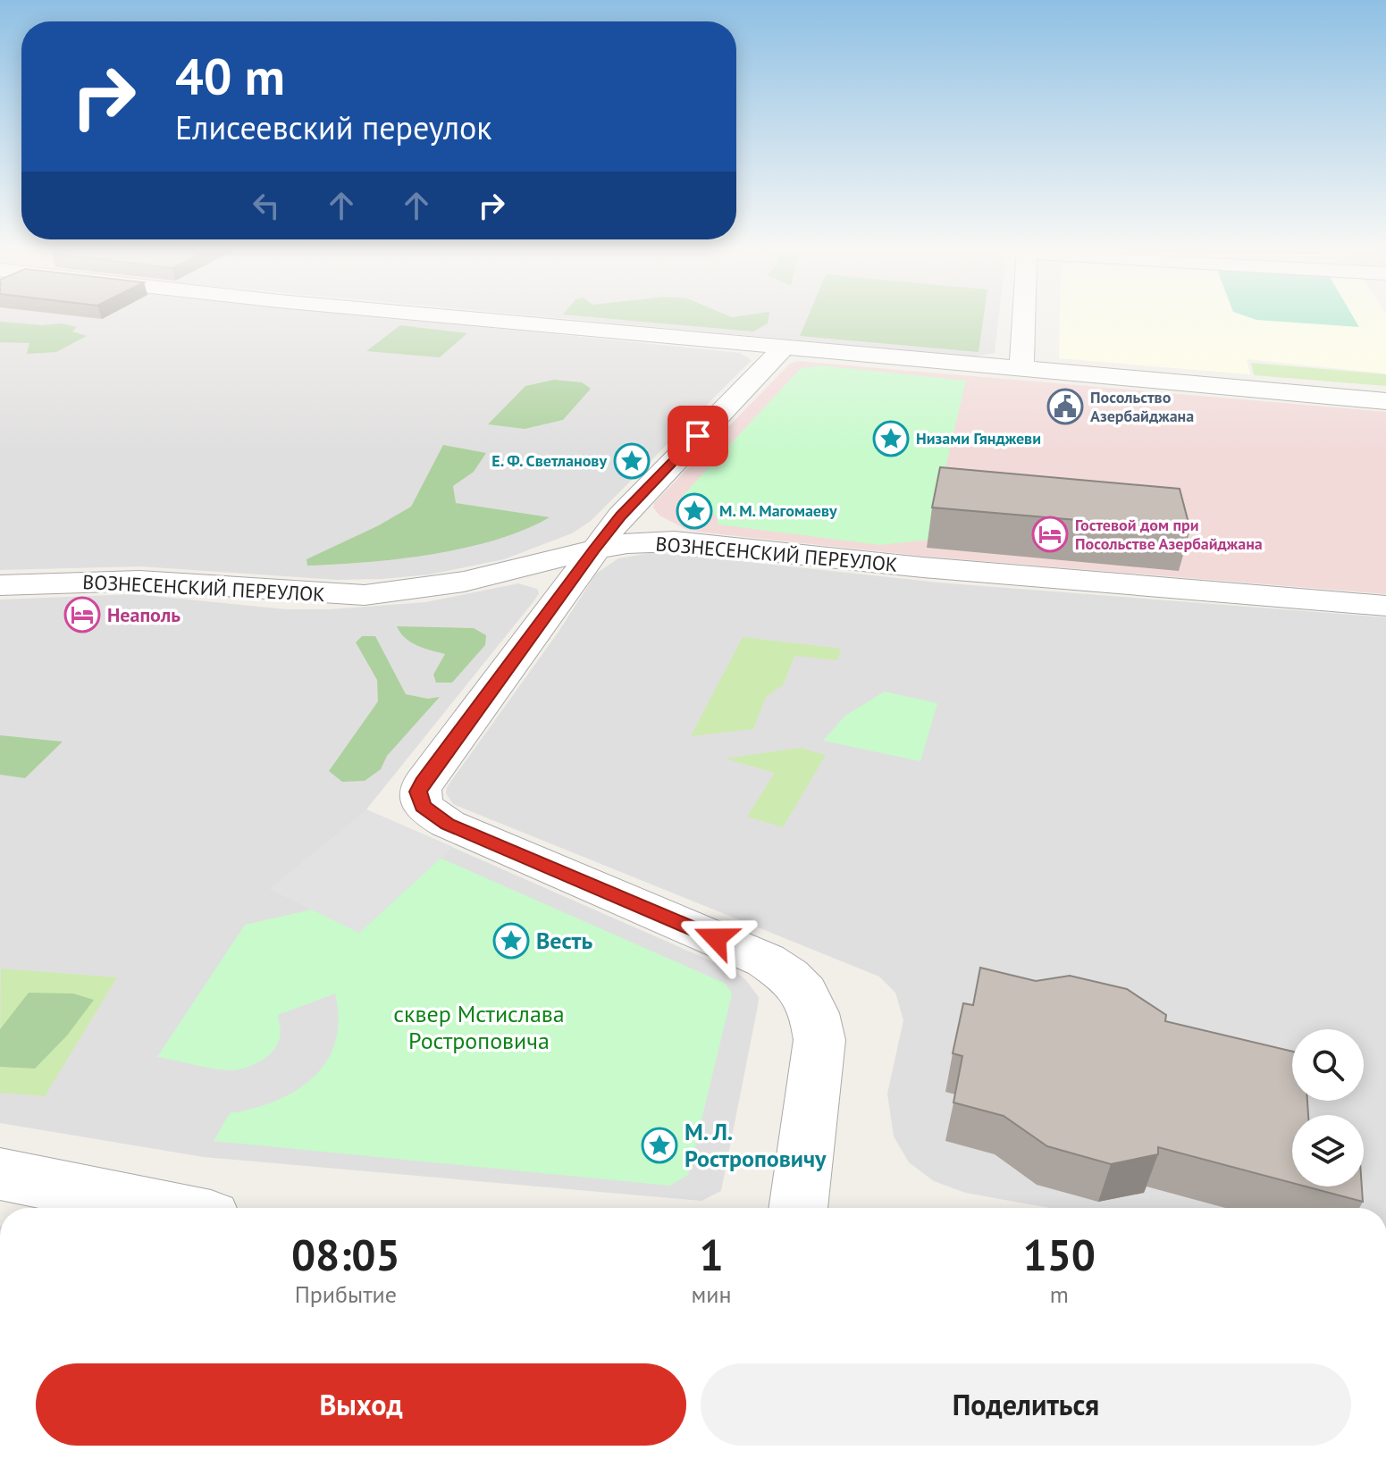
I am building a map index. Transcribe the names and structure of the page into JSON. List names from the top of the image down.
{
  "streets": {
    "street": ["ВОЗНЕСЕНСКИЙ ПЕРЕУЛОК"]
  },
  "parks": ["сквер Мстислава Ростроповича"],
  "places": {
    "public building": ["Посольство Азербайджана"],
    "place": [
      "Низами Гянджеви",
      "Е. Ф. Светланову",
      "М. М. Магомаеву",
      "Весть",
      "М. Л. Ростроповичу"
    ],
    "hotel": ["Гостевой дом при Посольстве Азербайджана", "Неаполь"]
  },
  "page": {
    "turn": ["40 m", "Елисеевский переулок"],
    "eta": [
      "08:05",
      "Прибытие",
      "1",
      "мин",
      "150",
      "m"
    ],
    "buttons": ["Выход", "Поделиться"]
  }
}
